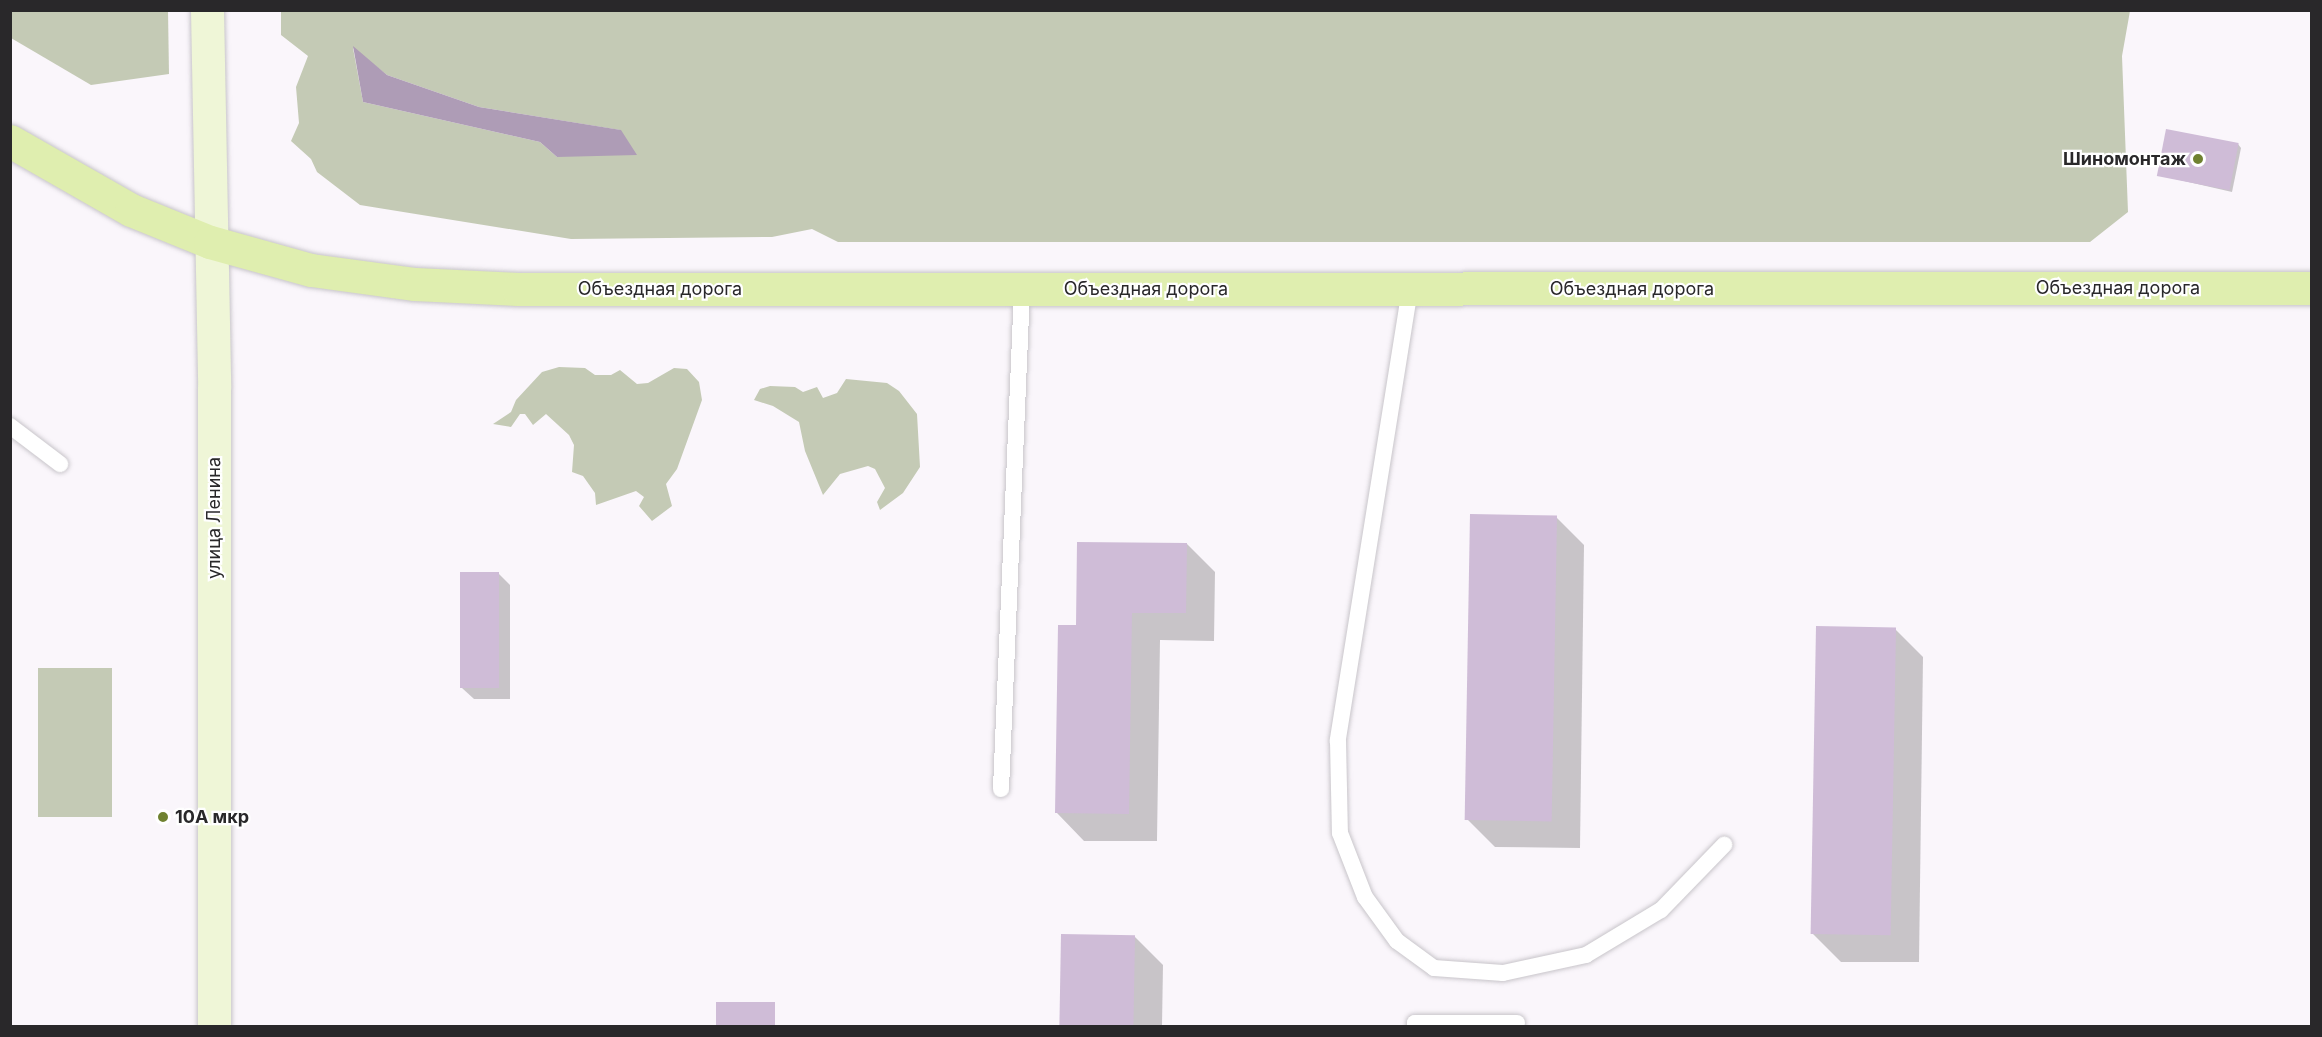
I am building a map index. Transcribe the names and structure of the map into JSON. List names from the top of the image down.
{
  "streets": {
    "main road": ["Объездная дорога", "улица Ленина"]
  },
  "crossings": [
    ["Объездная дорога", "улица Ленина"]
  ],
  "places": ["Шиномонтаж", "10А мкр"]
}
